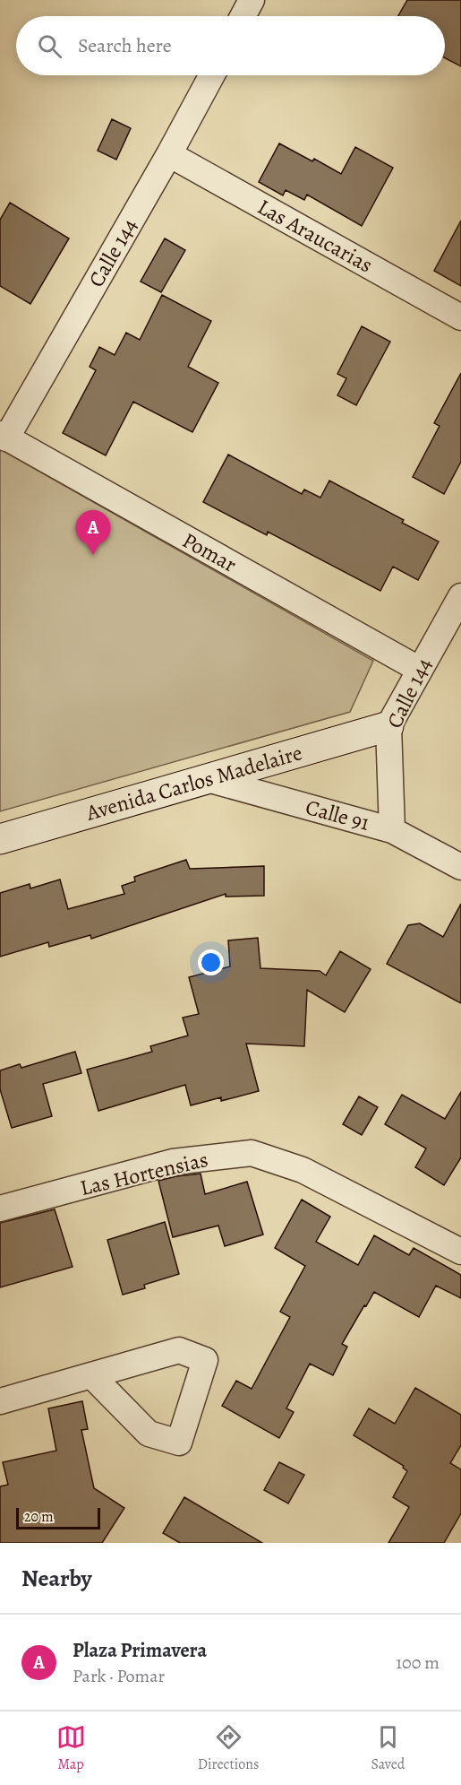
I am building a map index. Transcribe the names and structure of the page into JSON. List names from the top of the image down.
{
  "streets": {
    "street": [
      "Las Araucarias",
      "Calle 144",
      "Pomar",
      "Avenida Carlos Madelaire",
      "Calle 91",
      "Las Hortensias"
    ]
  },
  "crossings": [
    ["Las Araucarias", "Calle 144"],
    ["Calle 144", "Pomar"],
    ["Calle 144", "Avenida Carlos Madelaire"],
    ["Calle 144", "Calle 91"],
    ["Avenida Carlos Madelaire", "Calle 91"]
  ],
  "scale_bar": "20 m",
  "page": {
    "search": "Search here",
    "pins": "A",
    "scale": "20 m",
    "heading": "Nearby",
    "list": [
      {
        "mark": "A",
        "name": "Plaza Primavera",
        "note": "Park · Pomar",
        "value": "100 m"
      }
    ],
    "nav": ["Map", "Directions", "Saved"]
  }
}
